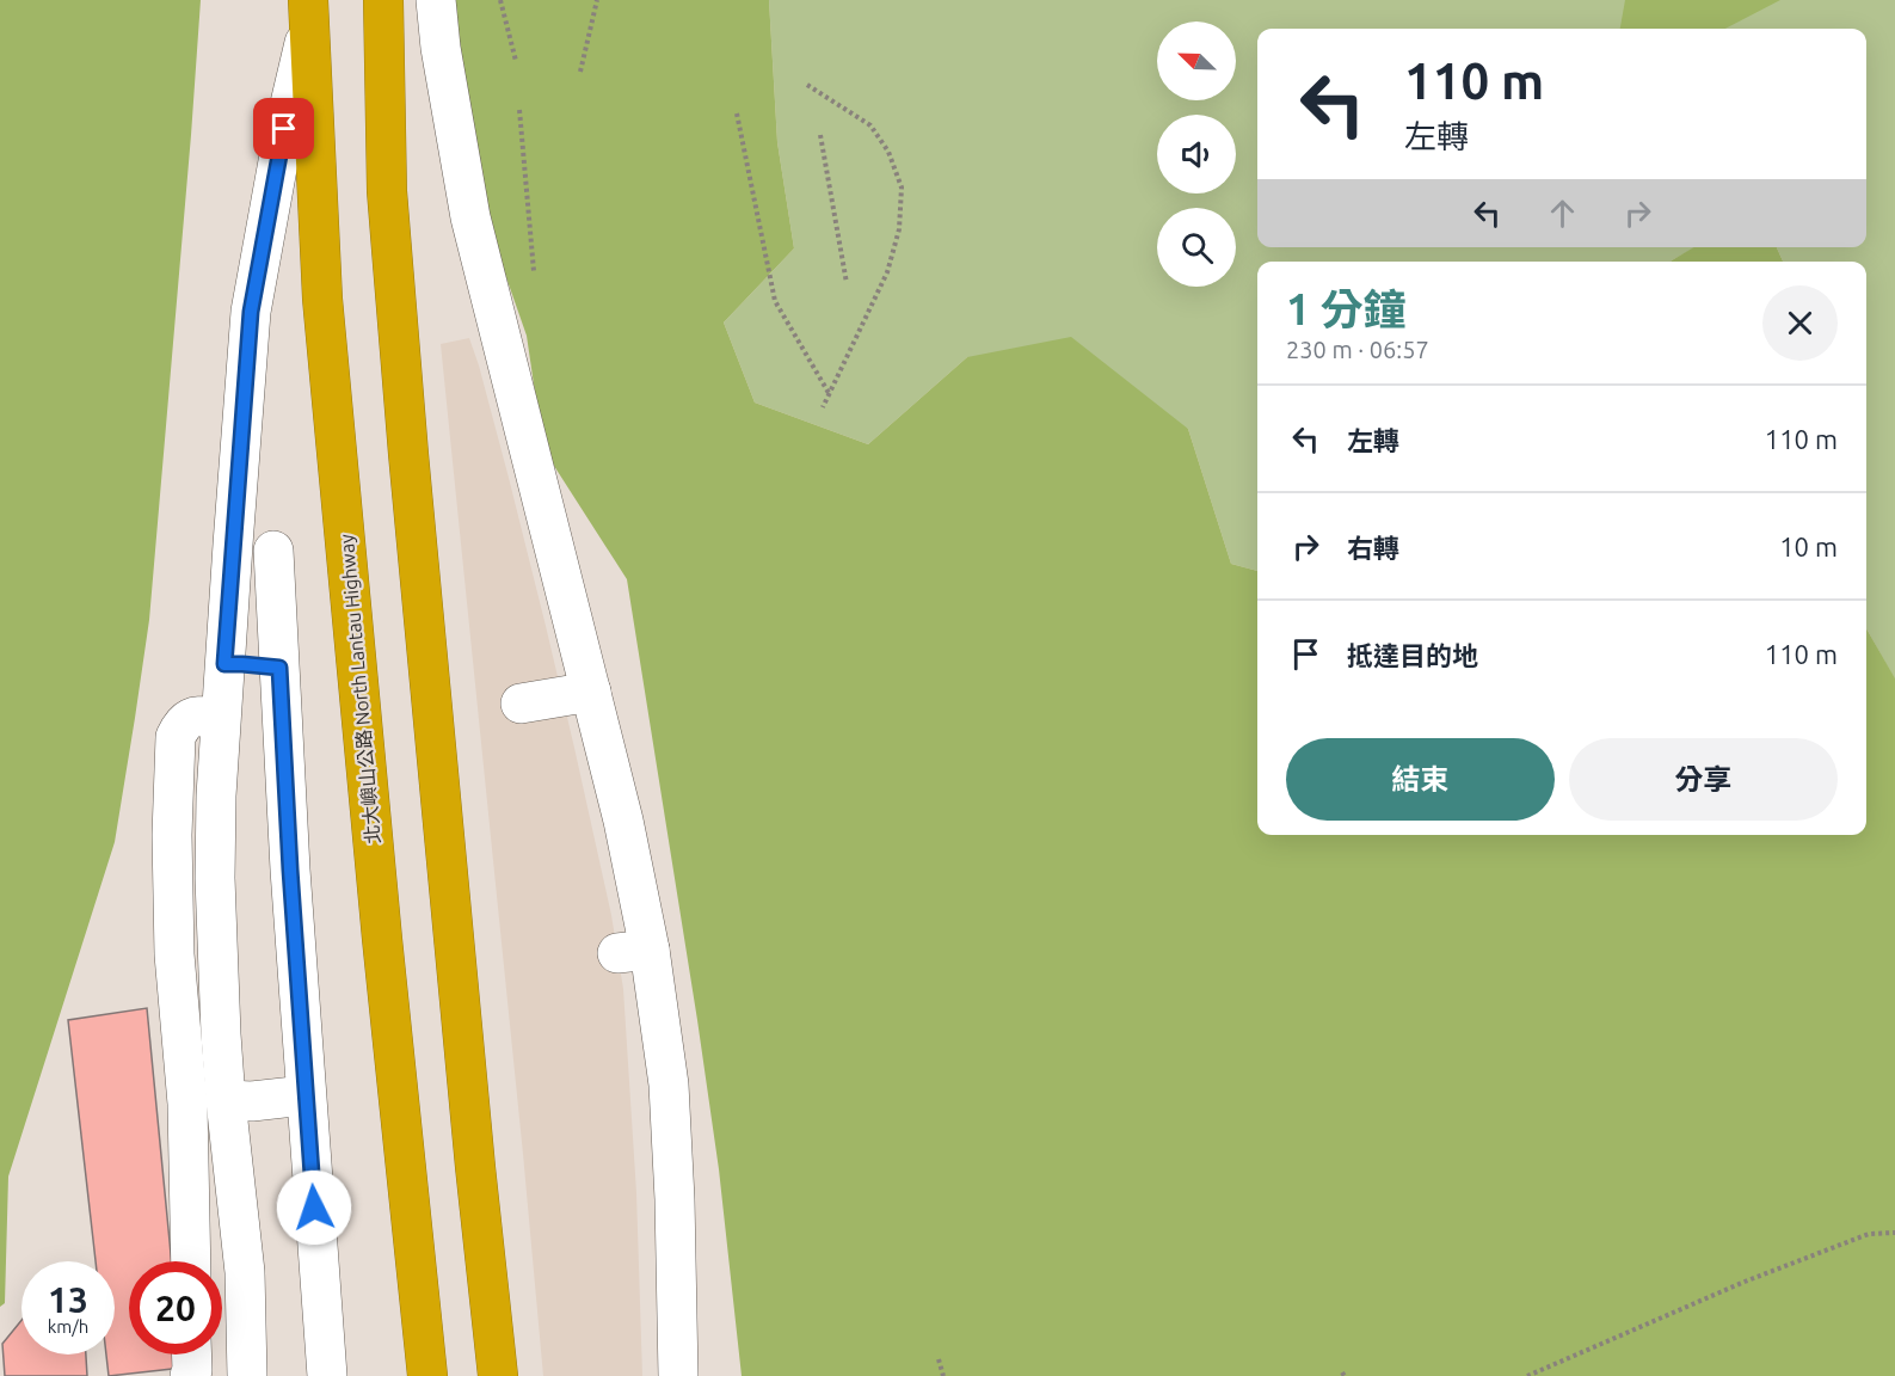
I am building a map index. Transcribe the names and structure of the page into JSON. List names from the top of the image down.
{
  "streets": {
    "highway": ["北大嶼山公路 North Lantau Highway"]
  },
  "north": "top left",
  "page": {
    "turn": ["110 m", "左轉"],
    "heading": ["1 分鐘", "230 m · 06:57"],
    "list": [
      {
        "name": "左轉",
        "value": "110 m"
      },
      {
        "name": "右轉",
        "value": "10 m"
      },
      {
        "name": "抵達目的地",
        "value": "110 m"
      }
    ],
    "buttons": ["結束", "分享"],
    "speed": "13 km/h",
    "limit": "20"
  }
}
